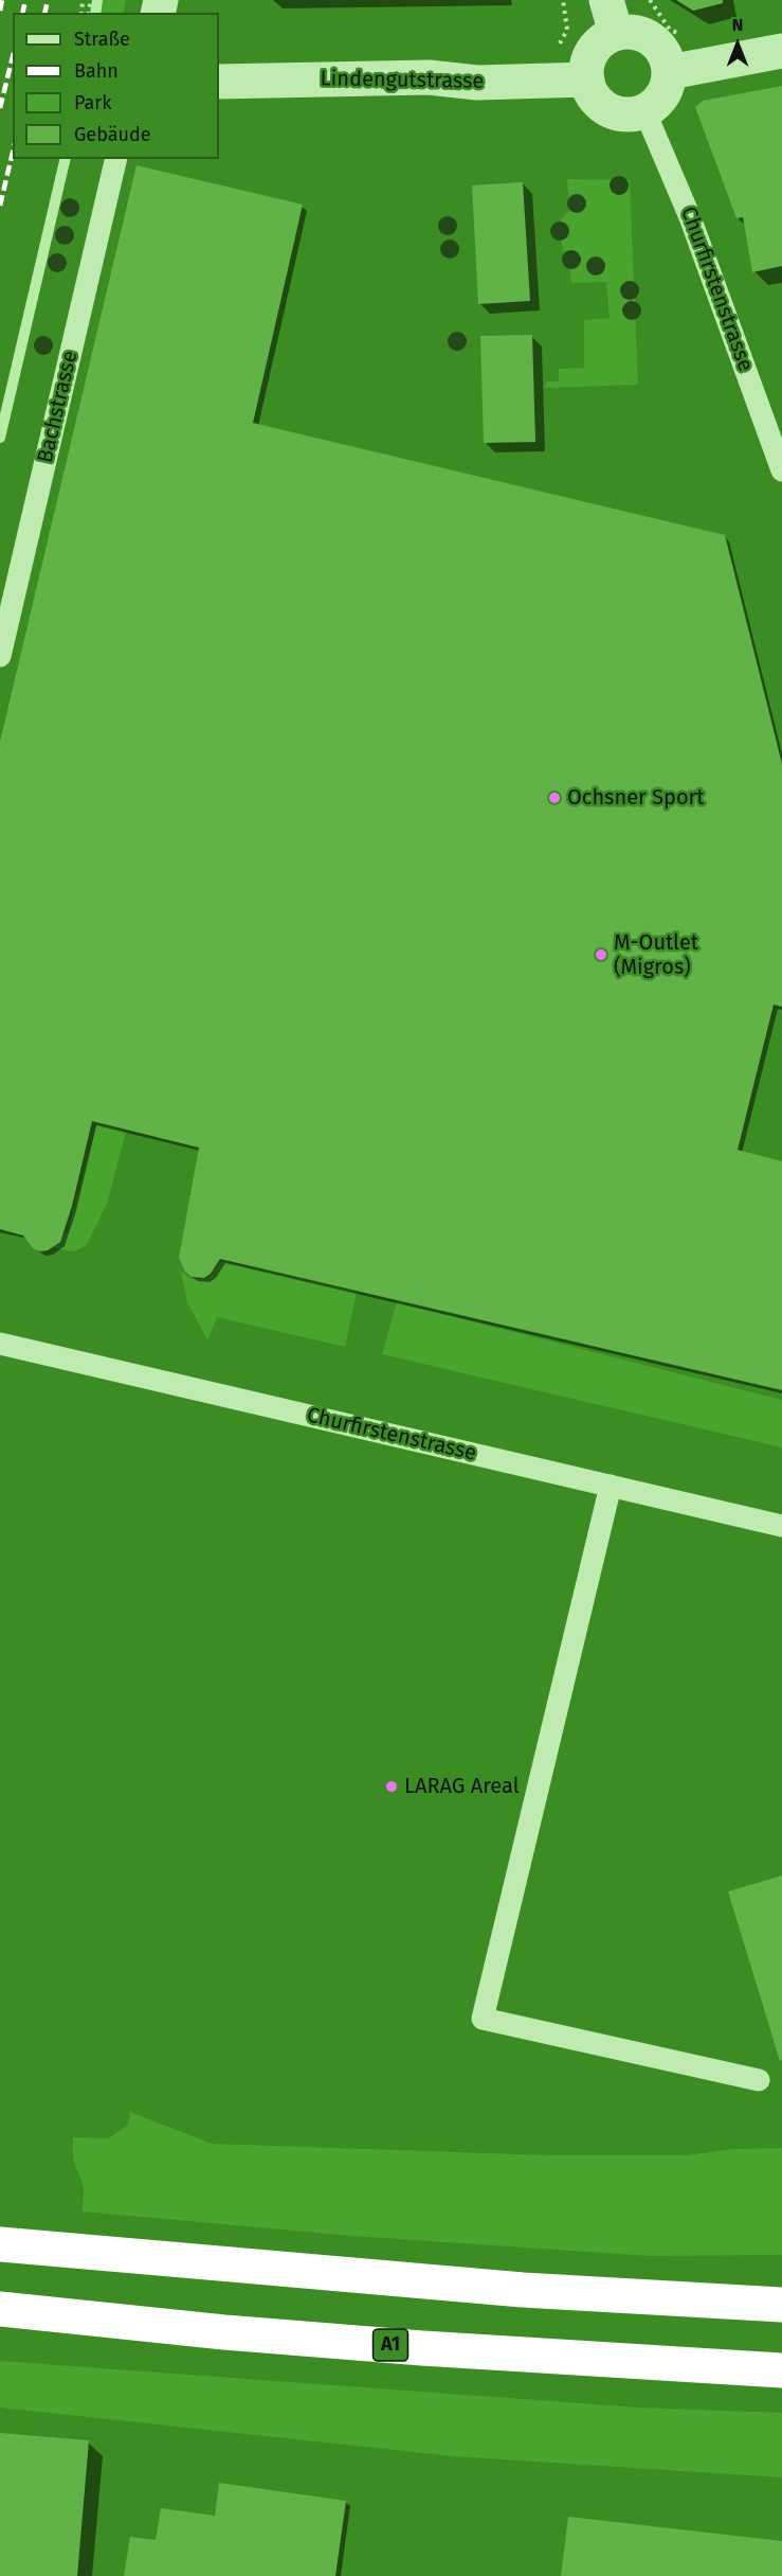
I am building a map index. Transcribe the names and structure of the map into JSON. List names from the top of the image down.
{
  "streets": {
    "highway": ["A1"],
    "street": ["Lindengutstrasse"],
    "lane": ["Churfirstenstrasse", "Bachstrasse"]
  },
  "crossings": [
    ["Lindengutstrasse", "Churfirstenstrasse"]
  ],
  "places": ["Ochsner Sport", "M-Outlet (Migros)", "LARAG Areal"],
  "legend": [
    "Straße",
    "Bahn",
    "Park",
    "Gebäude"
  ],
  "north": "top"
}
